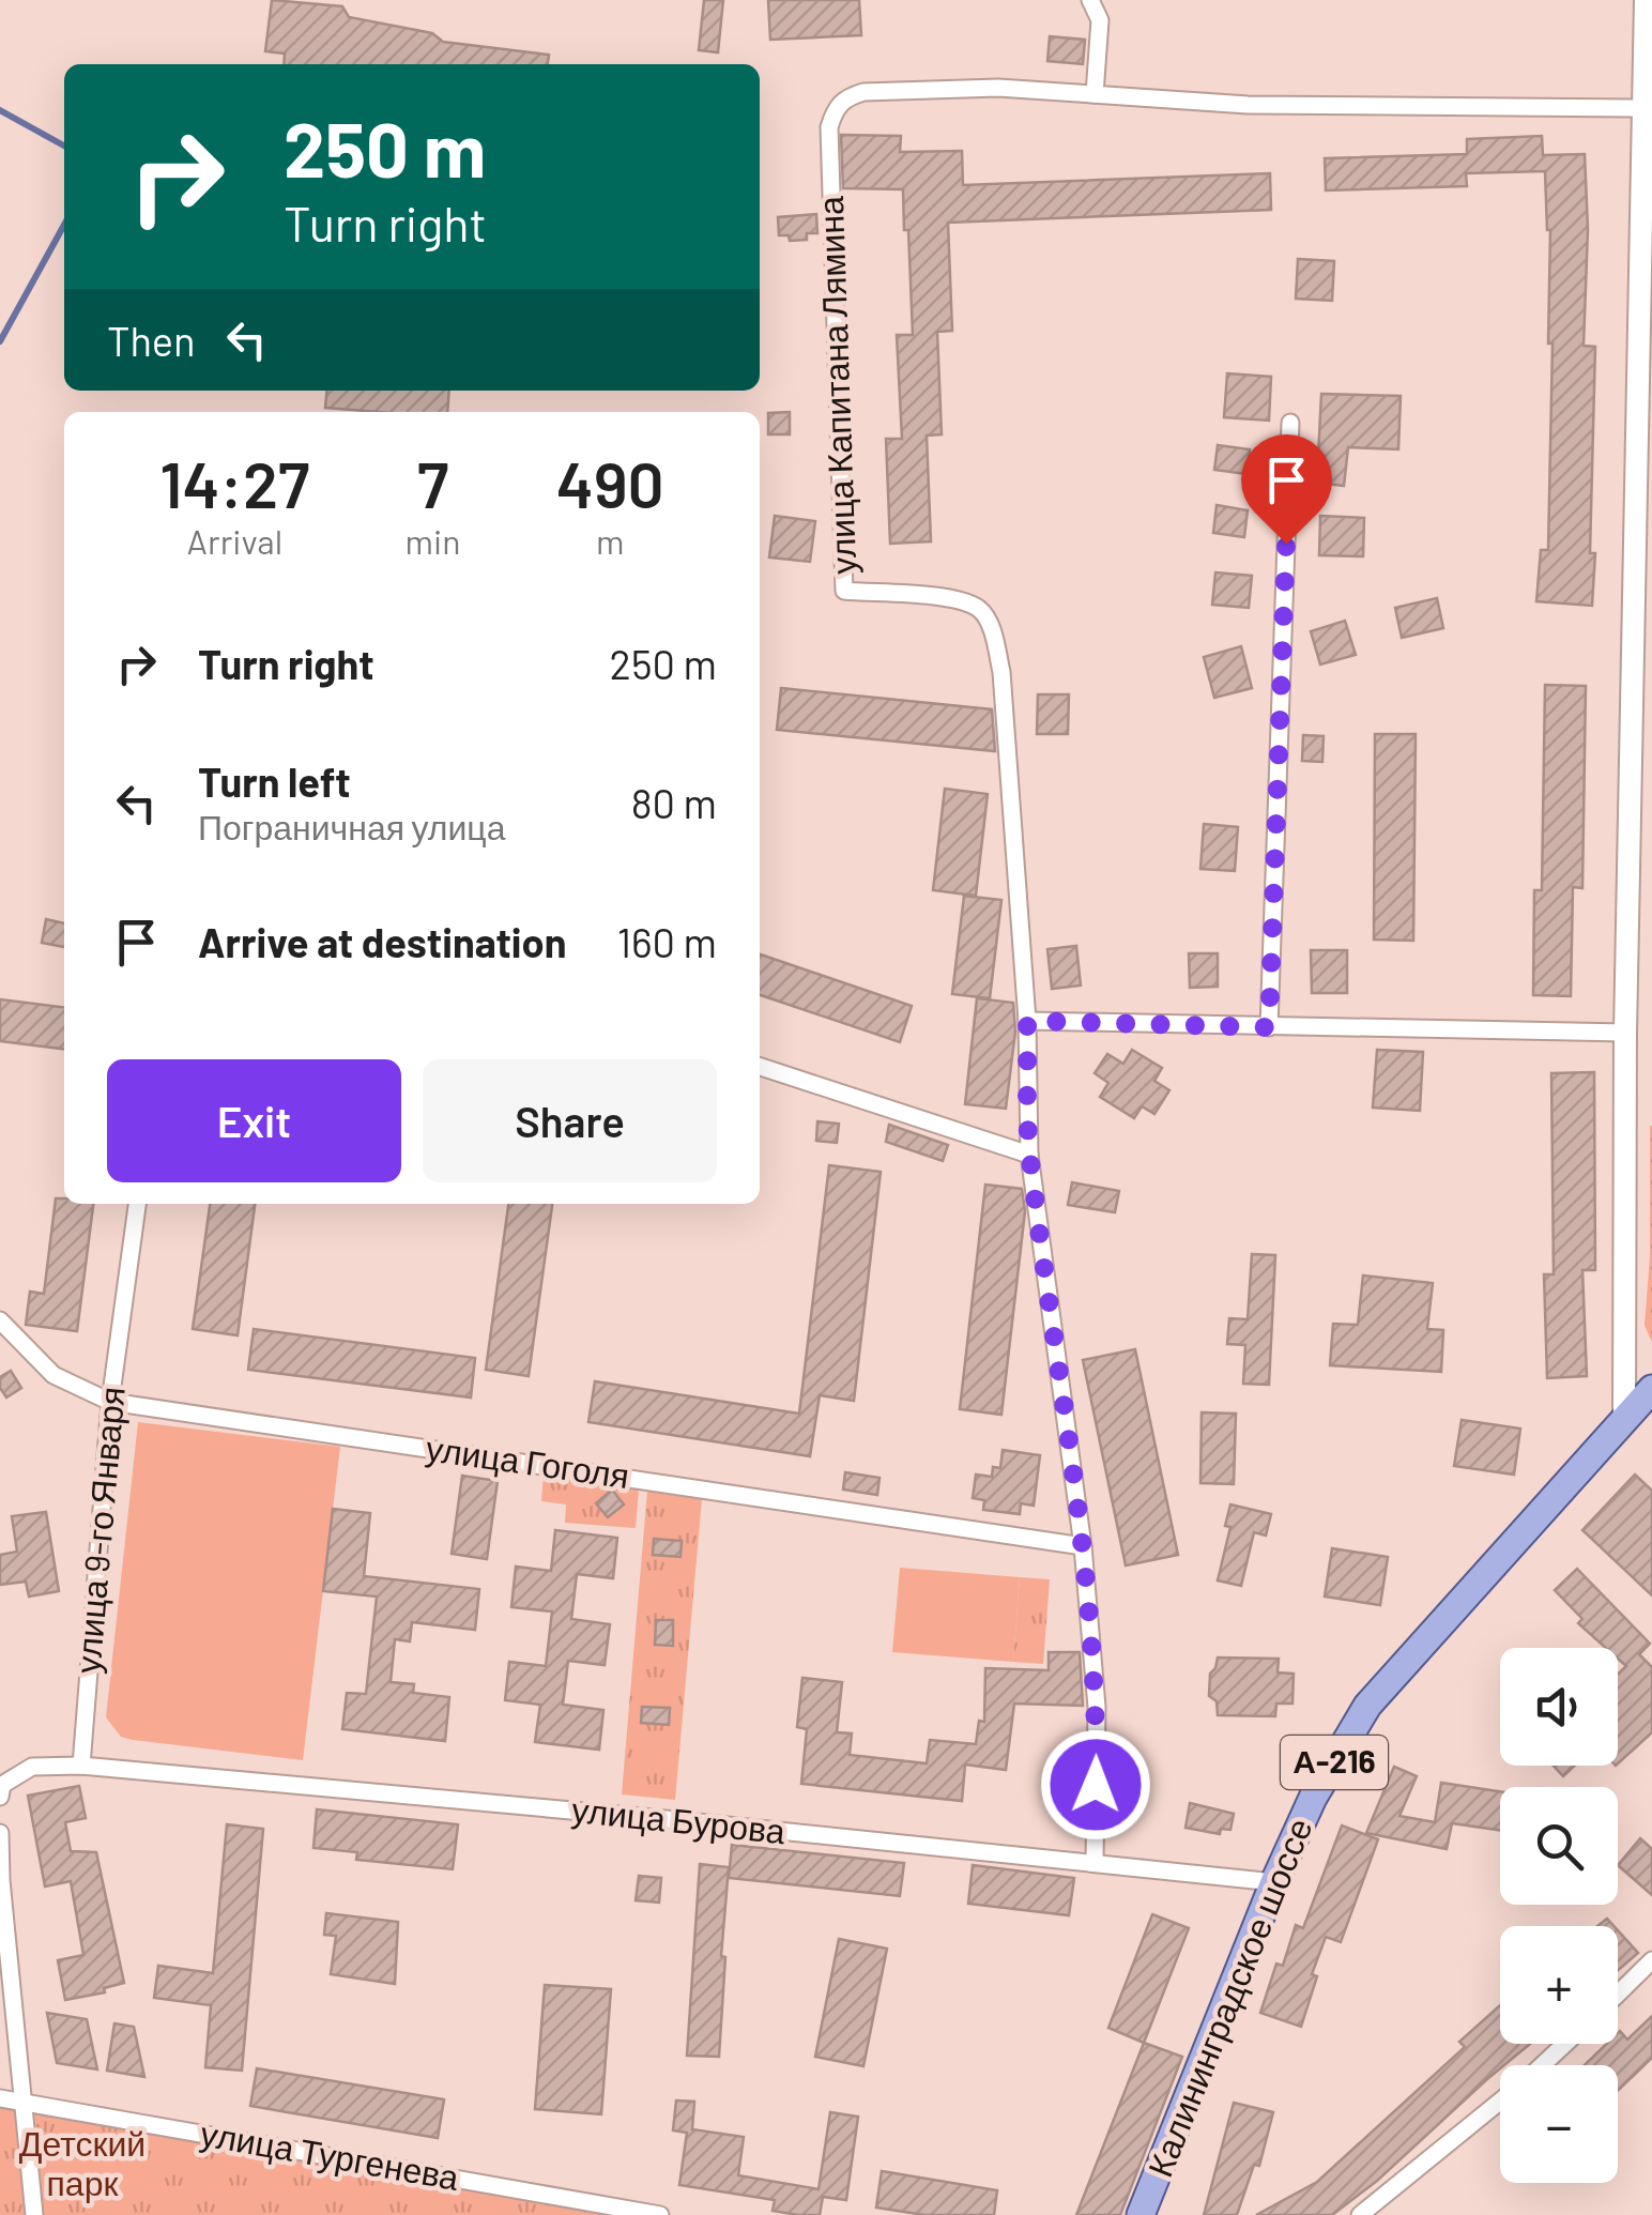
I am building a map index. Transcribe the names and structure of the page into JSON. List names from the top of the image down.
{
  "streets": {
    "main road": ["А-216", "Калининградское шоссе"],
    "street": [
      "улица Капитана Лямина",
      "улица Гоголя",
      "улица 9-го Января",
      "улица Бурова",
      "улица Тургенева"
    ]
  },
  "crossings": [
    ["улица Капитана Лямина", "улица Гоголя"],
    ["улица Капитана Лямина", "улица Бурова"],
    ["улица Гоголя", "улица 9-го Января"],
    ["улица 9-го Января", "улица Бурова"],
    ["улица Бурова", "Калининградское шоссе"]
  ],
  "parks": ["Детский парк"],
  "page": {
    "turn": ["250 m", "Turn right"],
    "then": "Then",
    "eta": [
      "14:27",
      "Arrival",
      "7",
      "min",
      "490",
      "m"
    ],
    "list": [
      {
        "name": "Turn right",
        "value": "250 m"
      },
      {
        "name": "Turn left",
        "note": "Пограничная улица",
        "value": "80 m"
      },
      {
        "name": "Arrive at destination",
        "value": "160 m"
      }
    ],
    "buttons": ["Exit", "Share"],
    "map_buttons": ["+", "−"]
  }
}
